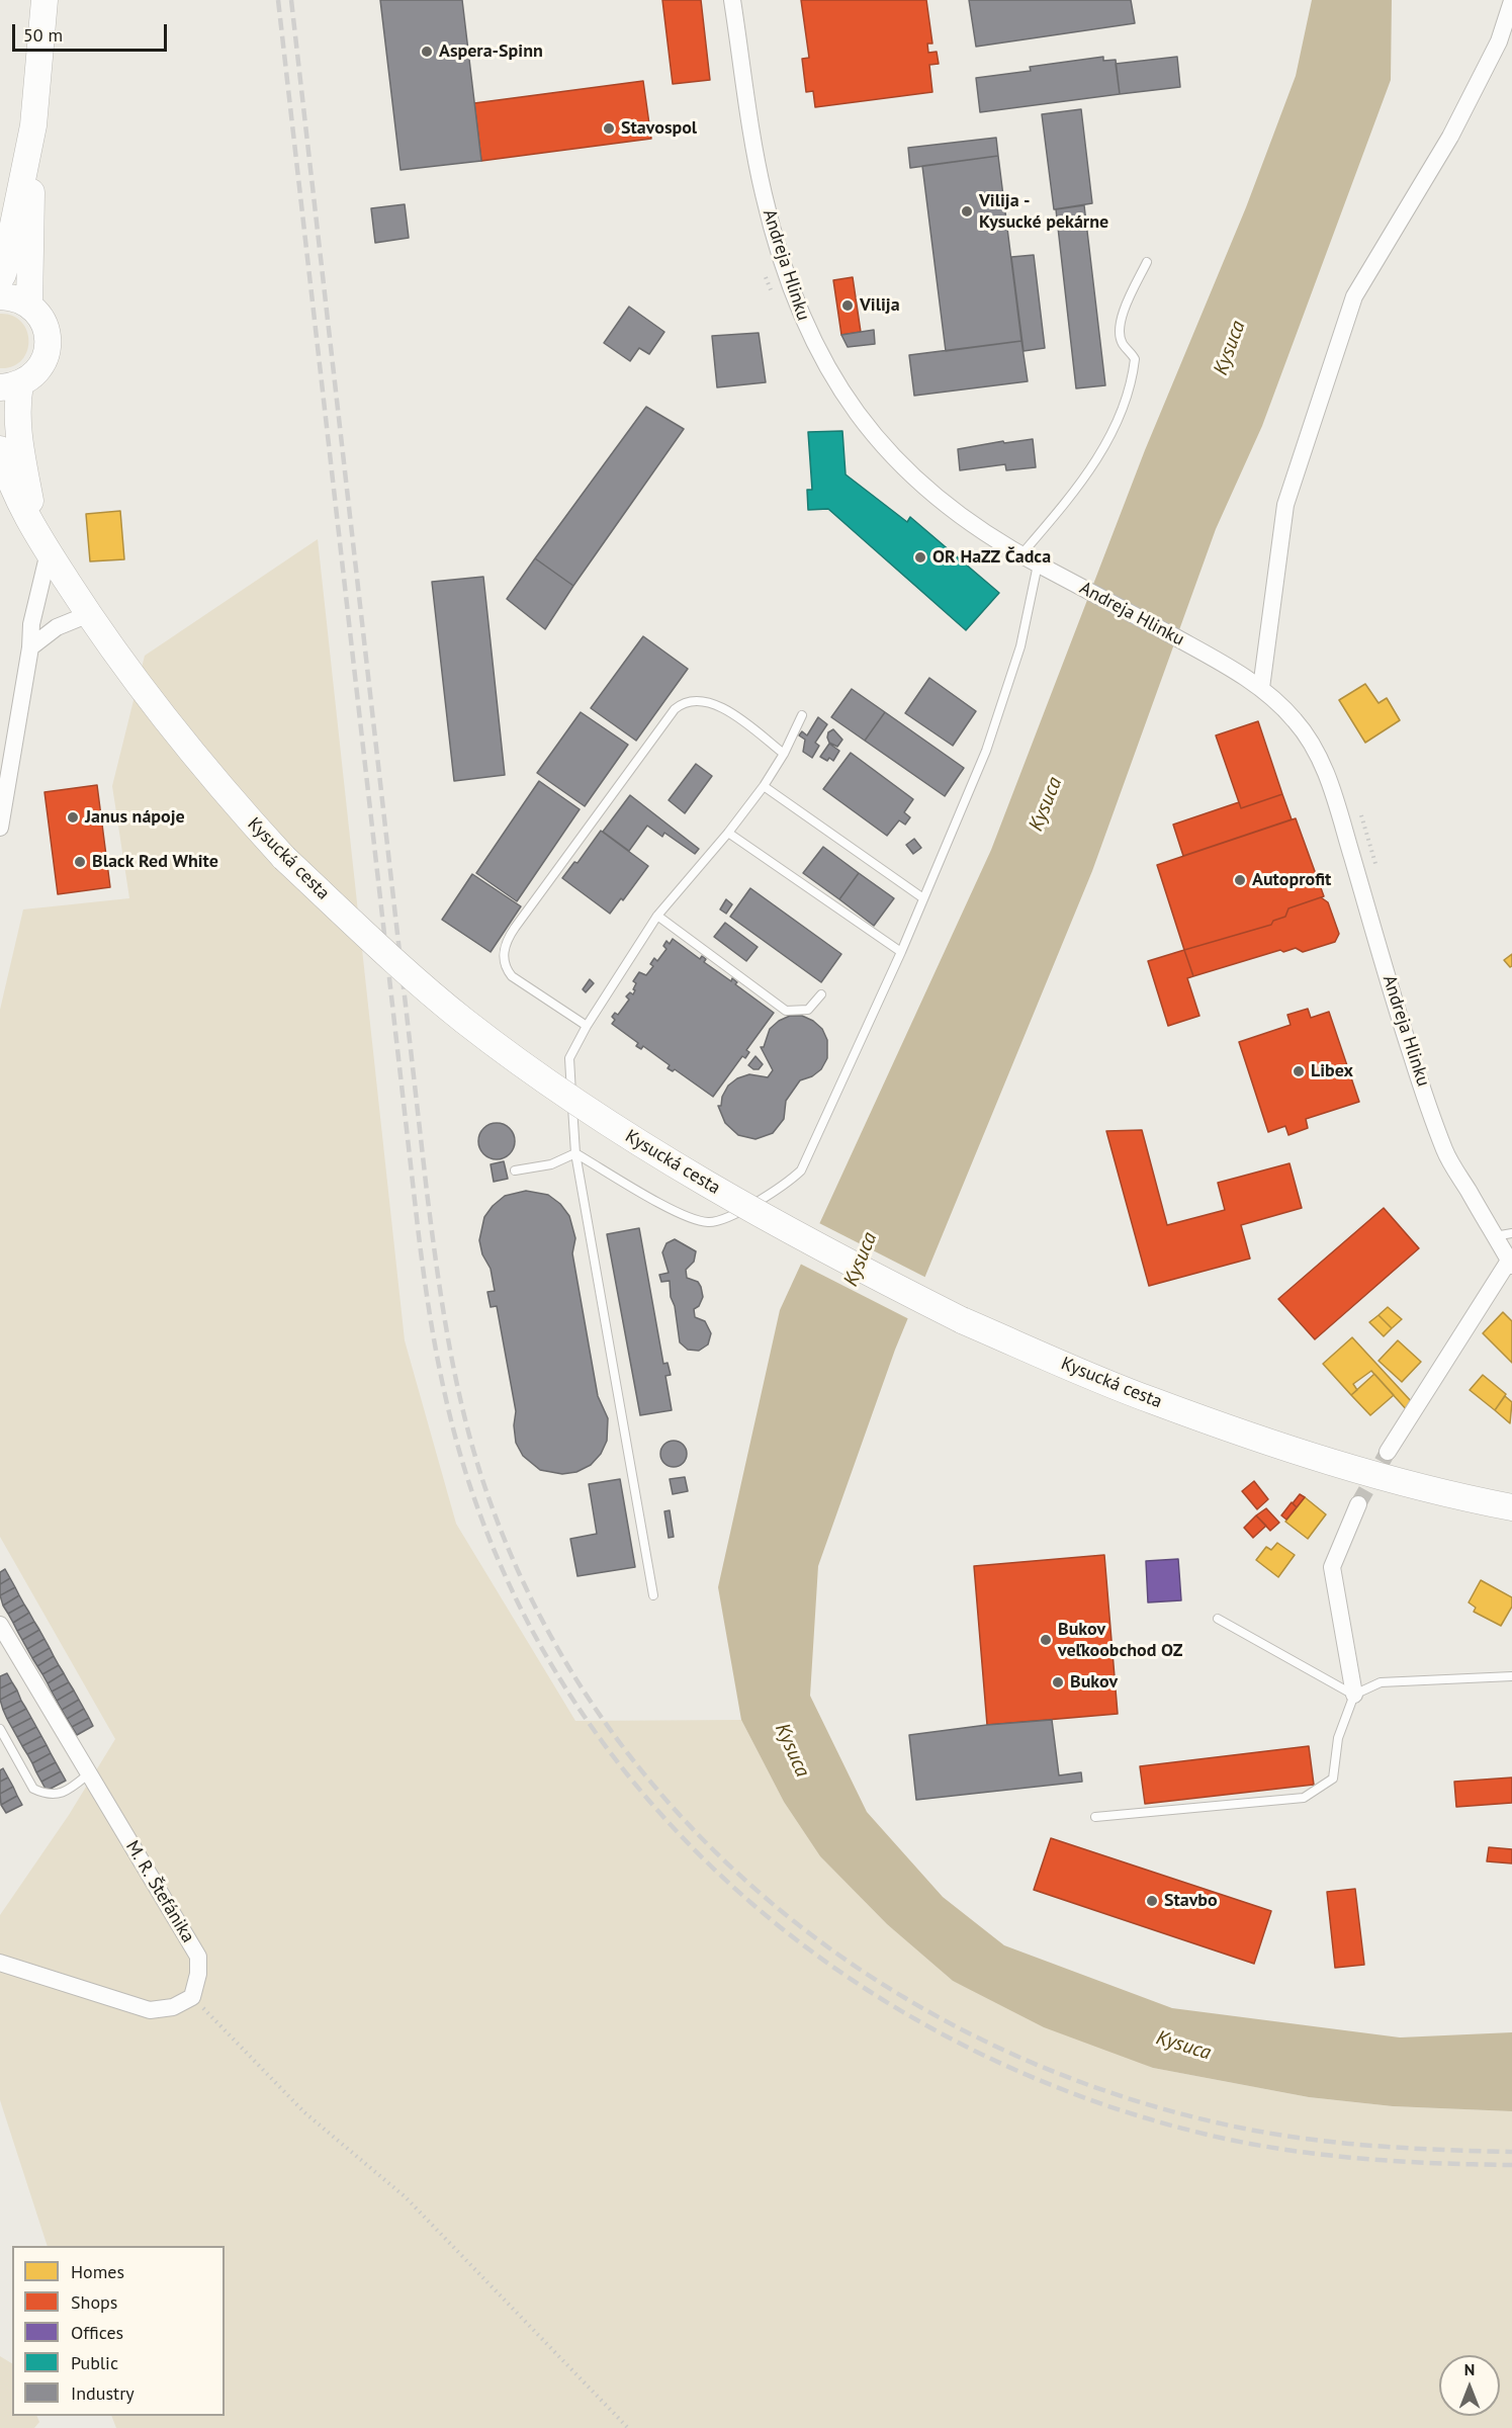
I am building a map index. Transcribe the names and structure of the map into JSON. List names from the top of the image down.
{
  "streets": {
    "main road": ["Kysucká cesta"],
    "street": ["Andreja Hlinku", "M. R. Štefánika"]
  },
  "water": ["Kysuca"],
  "places": [
    "Aspera-Spinn",
    "Stavospol",
    "Vilija - Kysucké pekárne",
    "Vilija",
    "OR HaZZ Čadca",
    "Janus nápoje",
    "Black Red White",
    "Autoprofit",
    "Libex",
    "Bukov veľkoobchod OZ",
    "Bukov",
    "Stavbo"
  ],
  "legend": [
    "Homes",
    "Shops",
    "Offices",
    "Public",
    "Industry"
  ],
  "scale_bar": "50 m",
  "north": "top"
}
